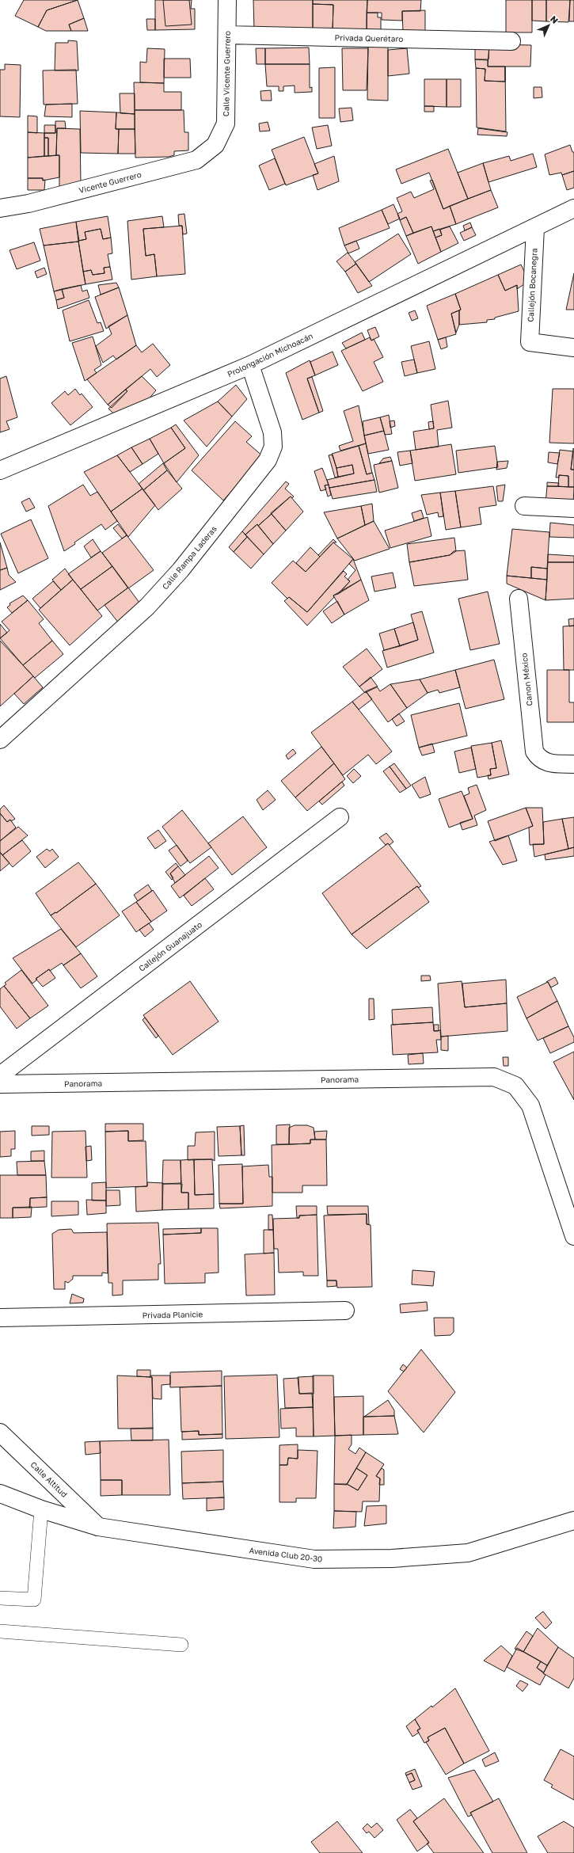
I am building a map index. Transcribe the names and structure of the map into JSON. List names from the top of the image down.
{
  "streets": {
    "street": [
      "Privada Querétaro",
      "Calle Vicente Guerrero",
      "Vicente Guerrero",
      "Callejón Bocanegra",
      "Prolongación Michoacán",
      "Calle Rampa Laderas",
      "Canon México",
      "Callejón Guanajuato",
      "Panorama",
      "Privada Planicie",
      "Calle Altitud",
      "Avenida Club 20-30"
    ]
  },
  "crossings": [
    ["Privada Querétaro", "Calle Vicente Guerrero"],
    ["Calle Vicente Guerrero", "Vicente Guerrero"],
    ["Callejón Bocanegra", "Prolongación Michoacán"],
    ["Prolongación Michoacán", "Calle Rampa Laderas"],
    ["Calle Altitud", "Avenida Club 20-30"]
  ],
  "north": "top right"
}
